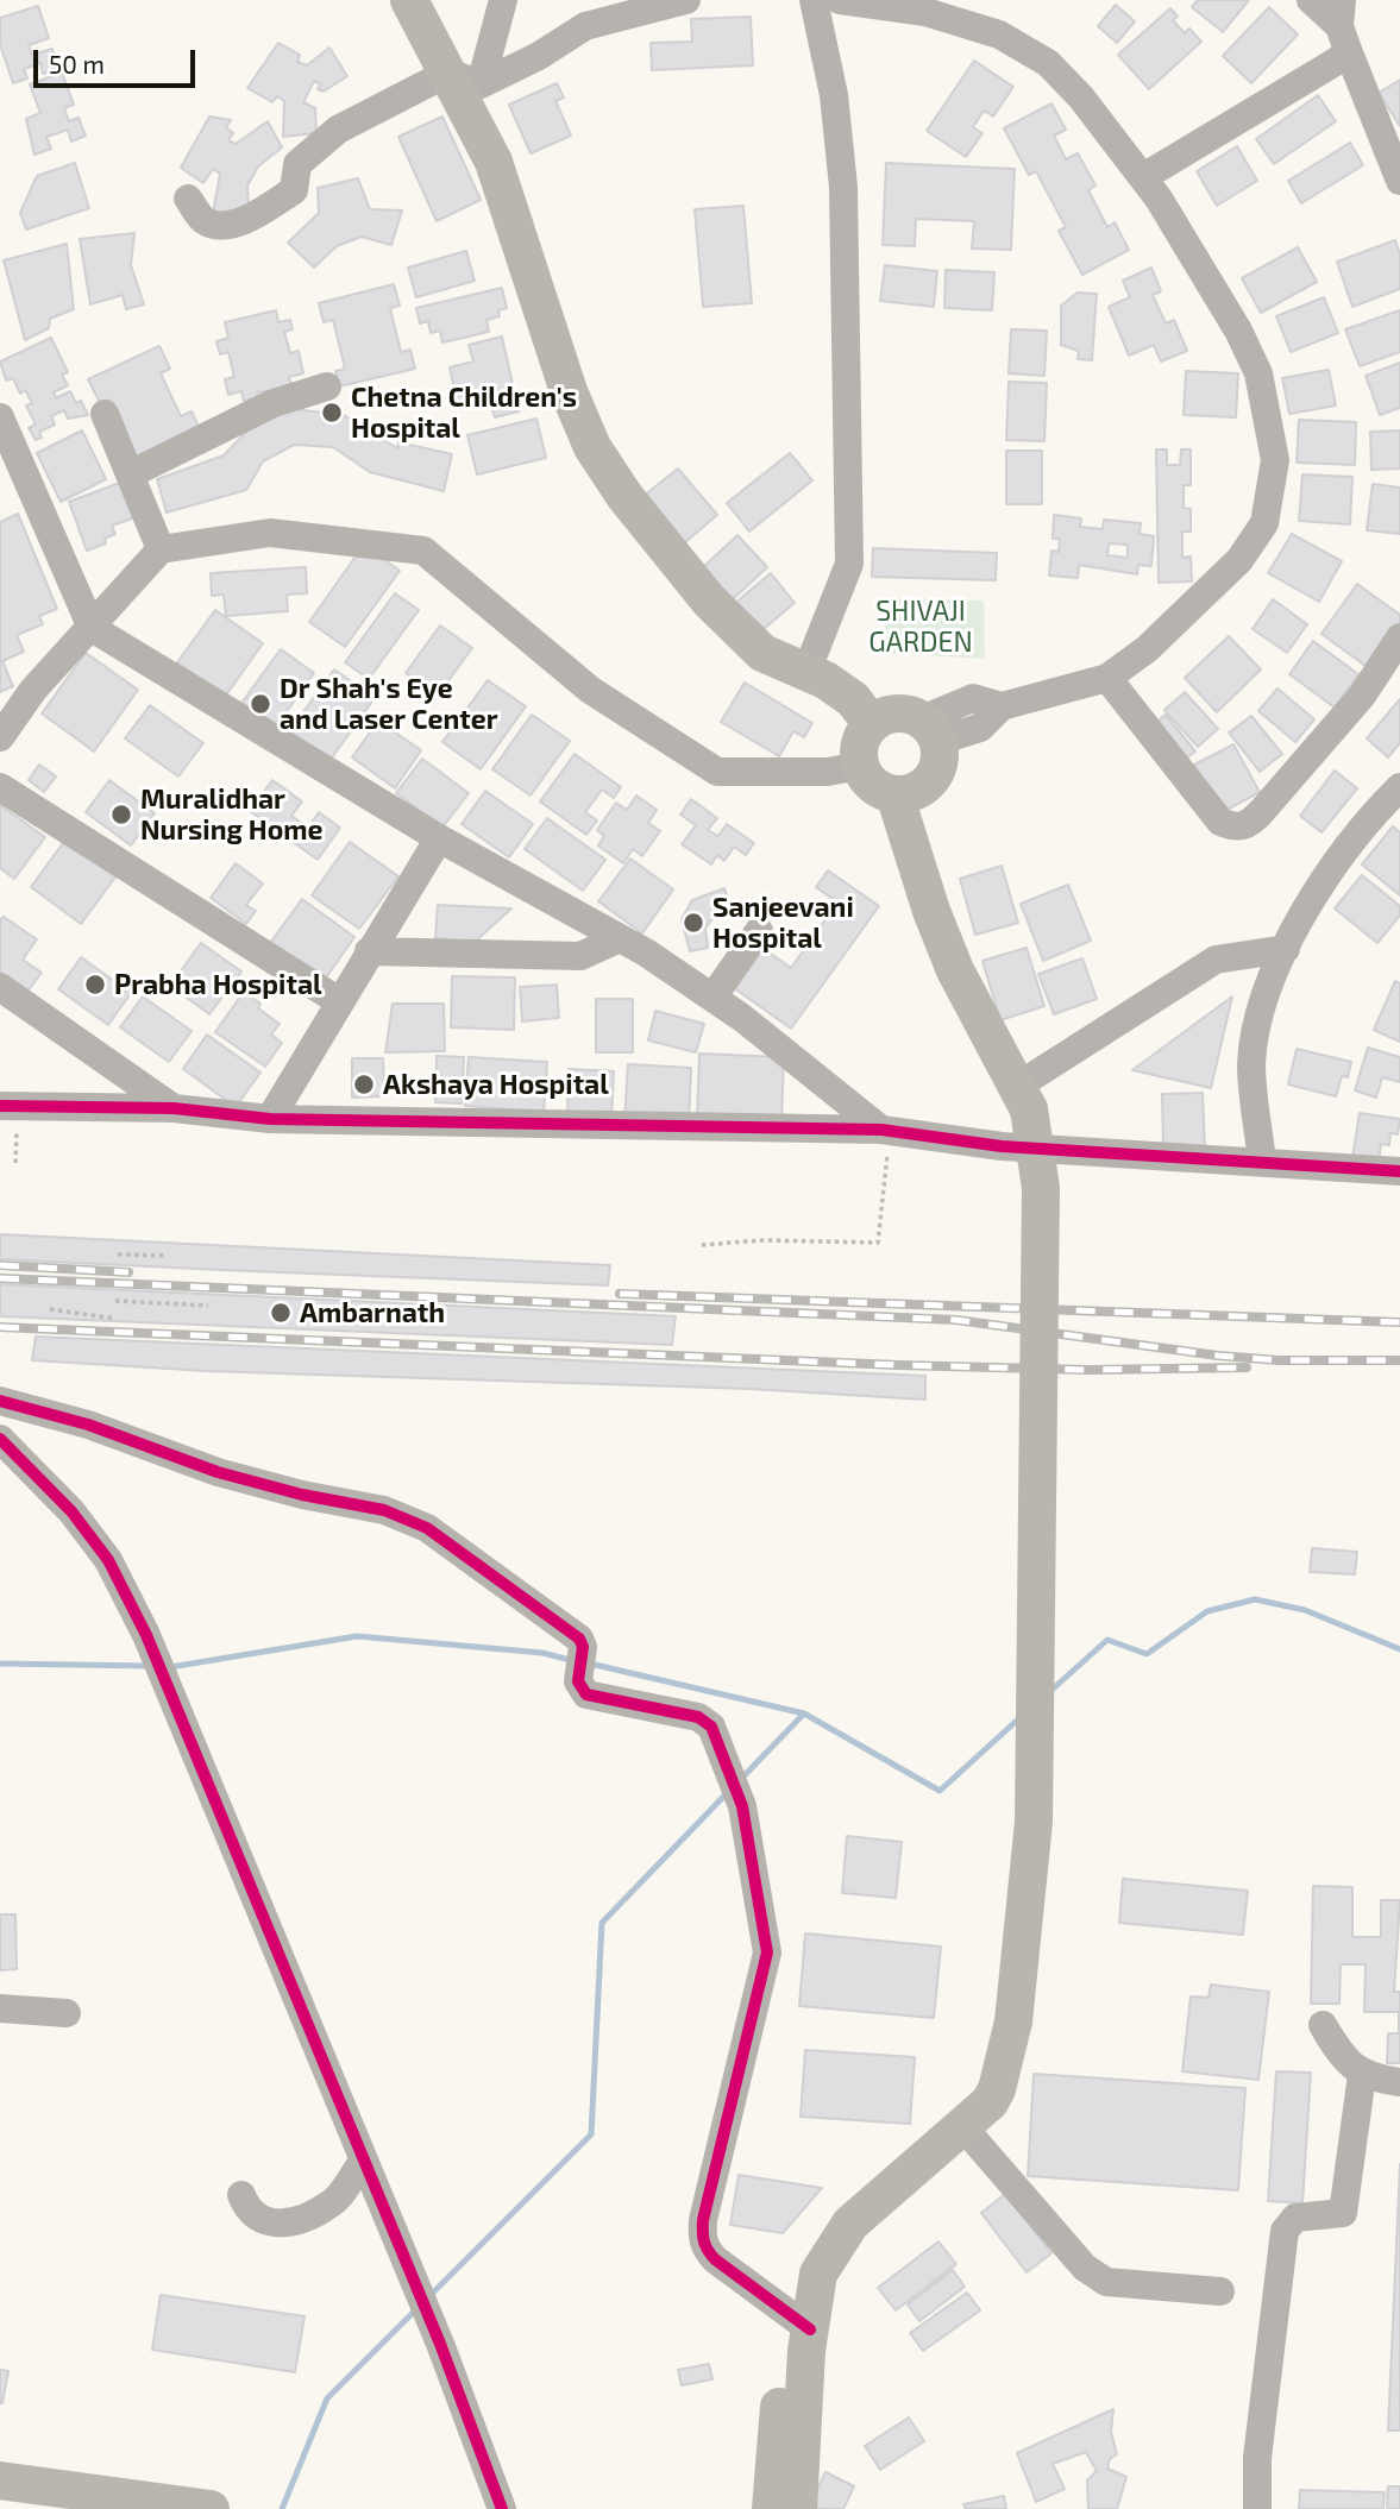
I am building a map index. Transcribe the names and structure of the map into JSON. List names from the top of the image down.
{
  "parks": ["SHIVAJI GARDEN"],
  "places": [
    "Chetna Children's Hospital",
    "Dr Shah's Eye and Laser Center",
    "Muralidhar Nursing Home",
    "Sanjeevani Hospital",
    "Prabha Hospital",
    "Akshaya Hospital",
    "Ambarnath"
  ],
  "scale_bar": "50 m"
}
